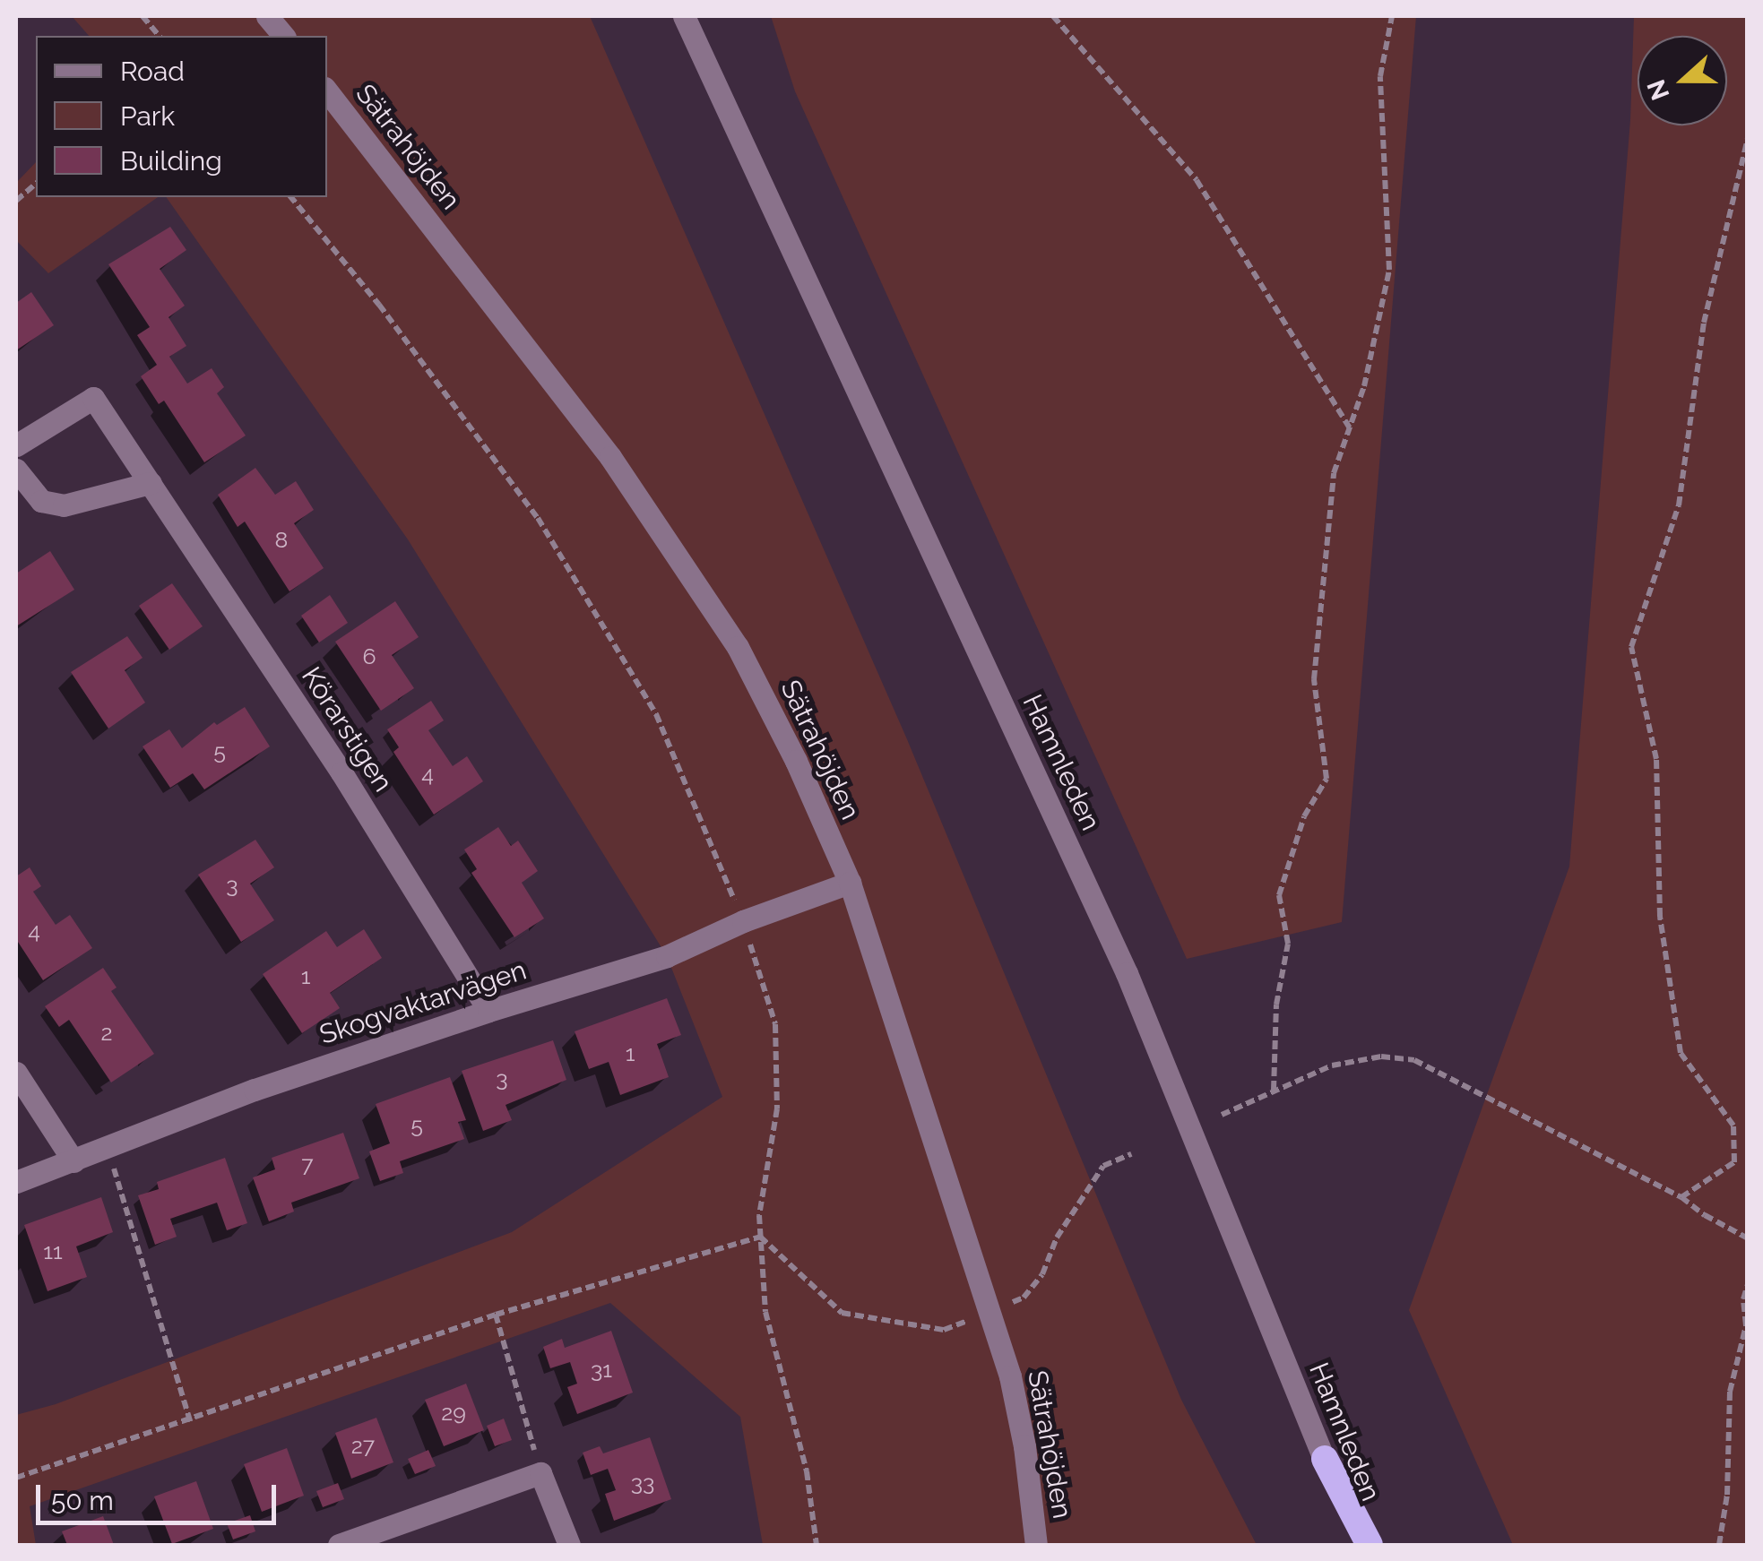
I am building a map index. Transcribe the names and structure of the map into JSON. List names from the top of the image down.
{
  "streets": {
    "street": [
      "Sätrahöjden",
      "Körarstigen",
      "Hamnleden",
      "Skogvaktarvägen"
    ]
  },
  "crossings": [
    ["Sätrahöjden", "Skogvaktarvägen"],
    ["Körarstigen", "Skogvaktarvägen"]
  ],
  "house_numbers": [
    "8",
    "6",
    "5",
    "4",
    "3",
    "4",
    "1",
    "2",
    "1",
    "3",
    "5",
    "7",
    "11",
    "31",
    "29",
    "27",
    "33"
  ],
  "legend": ["Road", "Park", "Building"],
  "scale_bar": "50 m",
  "north": "left"
}
